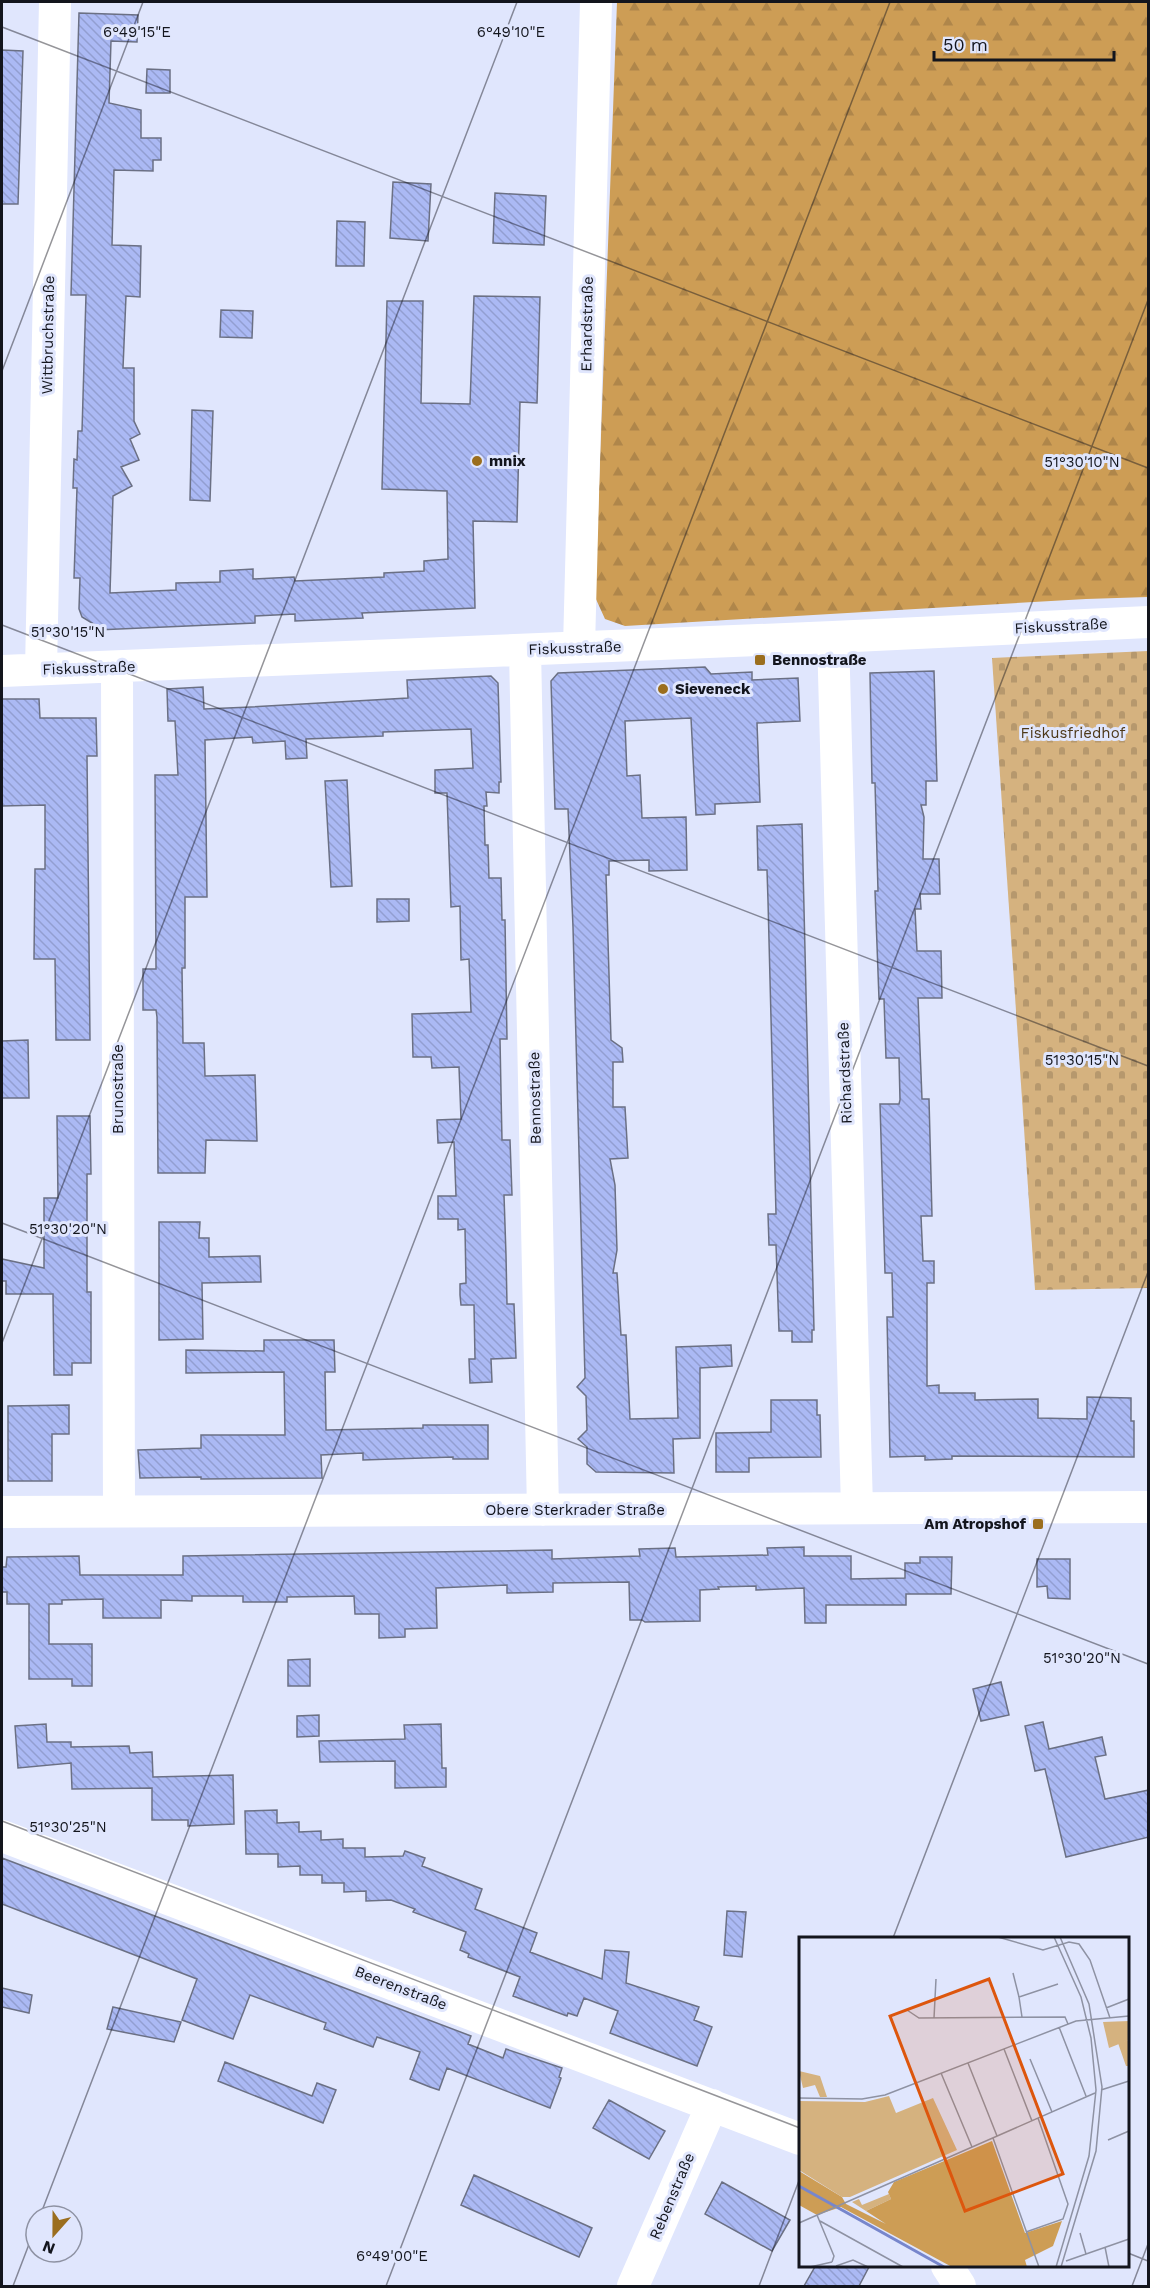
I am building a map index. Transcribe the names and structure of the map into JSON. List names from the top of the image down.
{
  "streets": {
    "street": [
      "Erhardstraße",
      "Wittbruchstraße",
      "Fiskusstraße",
      "Richardstraße",
      "Brunostraße",
      "Bennostraße",
      "Obere Sterkrader Straße",
      "Beerenstraße",
      "Rebenstraße"
    ]
  },
  "crossings": [
    ["Erhardstraße", "Fiskusstraße"],
    ["Wittbruchstraße", "Fiskusstraße"],
    ["Fiskusstraße", "Richardstraße"],
    ["Fiskusstraße", "Brunostraße"],
    ["Fiskusstraße", "Bennostraße"],
    ["Richardstraße", "Obere Sterkrader Straße"],
    ["Brunostraße", "Obere Sterkrader Straße"],
    ["Bennostraße", "Obere Sterkrader Straße"],
    ["Beerenstraße", "Rebenstraße"]
  ],
  "parks": ["Fiskusfriedhof"],
  "places": {
    "other": ["mnix", "Sieveneck"],
    "transit": ["Bennostraße", "Am Atropshof"]
  },
  "scale_bar": "50 m",
  "north": "bottom",
  "coordinates": [
    "6°49'10\"E",
    "6°49'15\"E",
    "51°30'10\"N",
    "51°30'15\"N",
    "51°30'20\"N",
    "51°30'25\"N",
    "6°49'00\"E"
  ]
}
